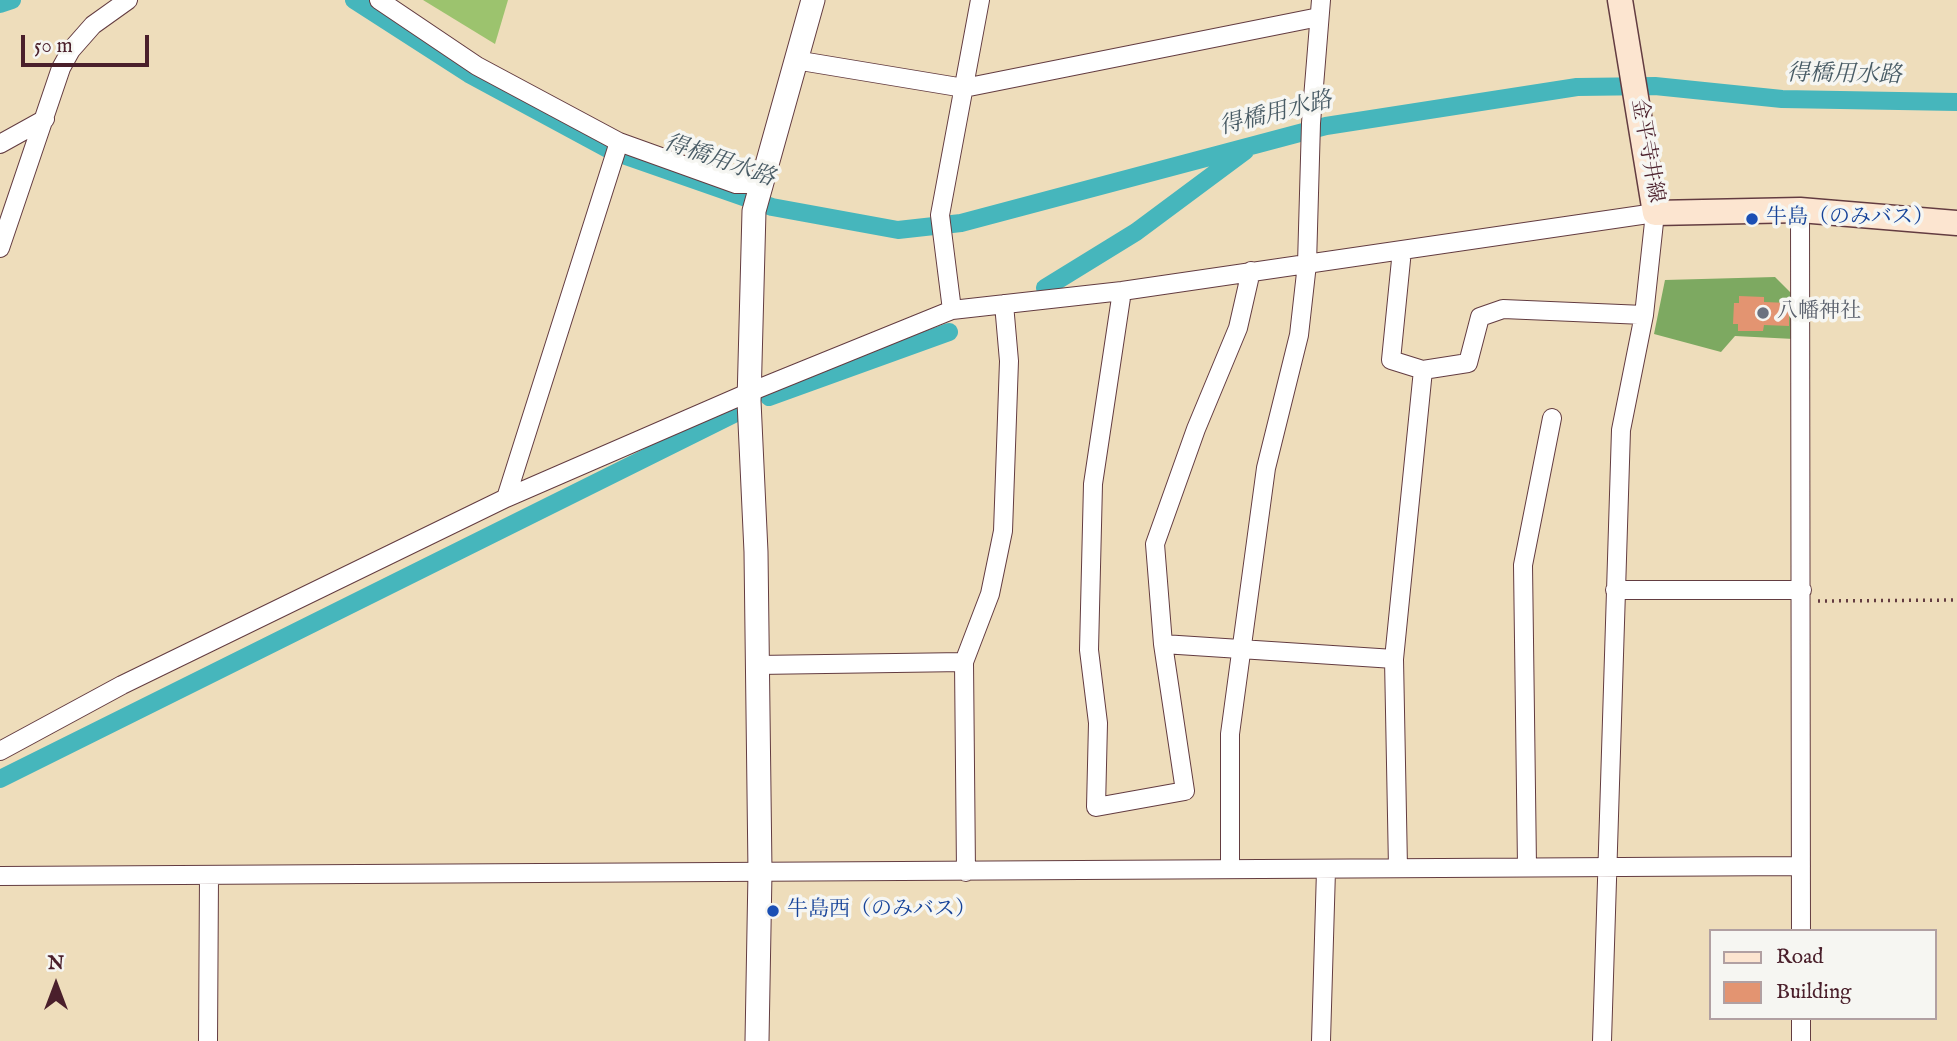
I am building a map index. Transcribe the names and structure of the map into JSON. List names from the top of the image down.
{
  "streets": {
    "main road": ["金平寺井線"]
  },
  "water": ["得橋用水路"],
  "places": ["牛島（のみバス）", "八幡神社", "牛島西（のみバス）"],
  "legend": ["Road", "Building"],
  "scale_bar": "50 m",
  "north": "top"
}
